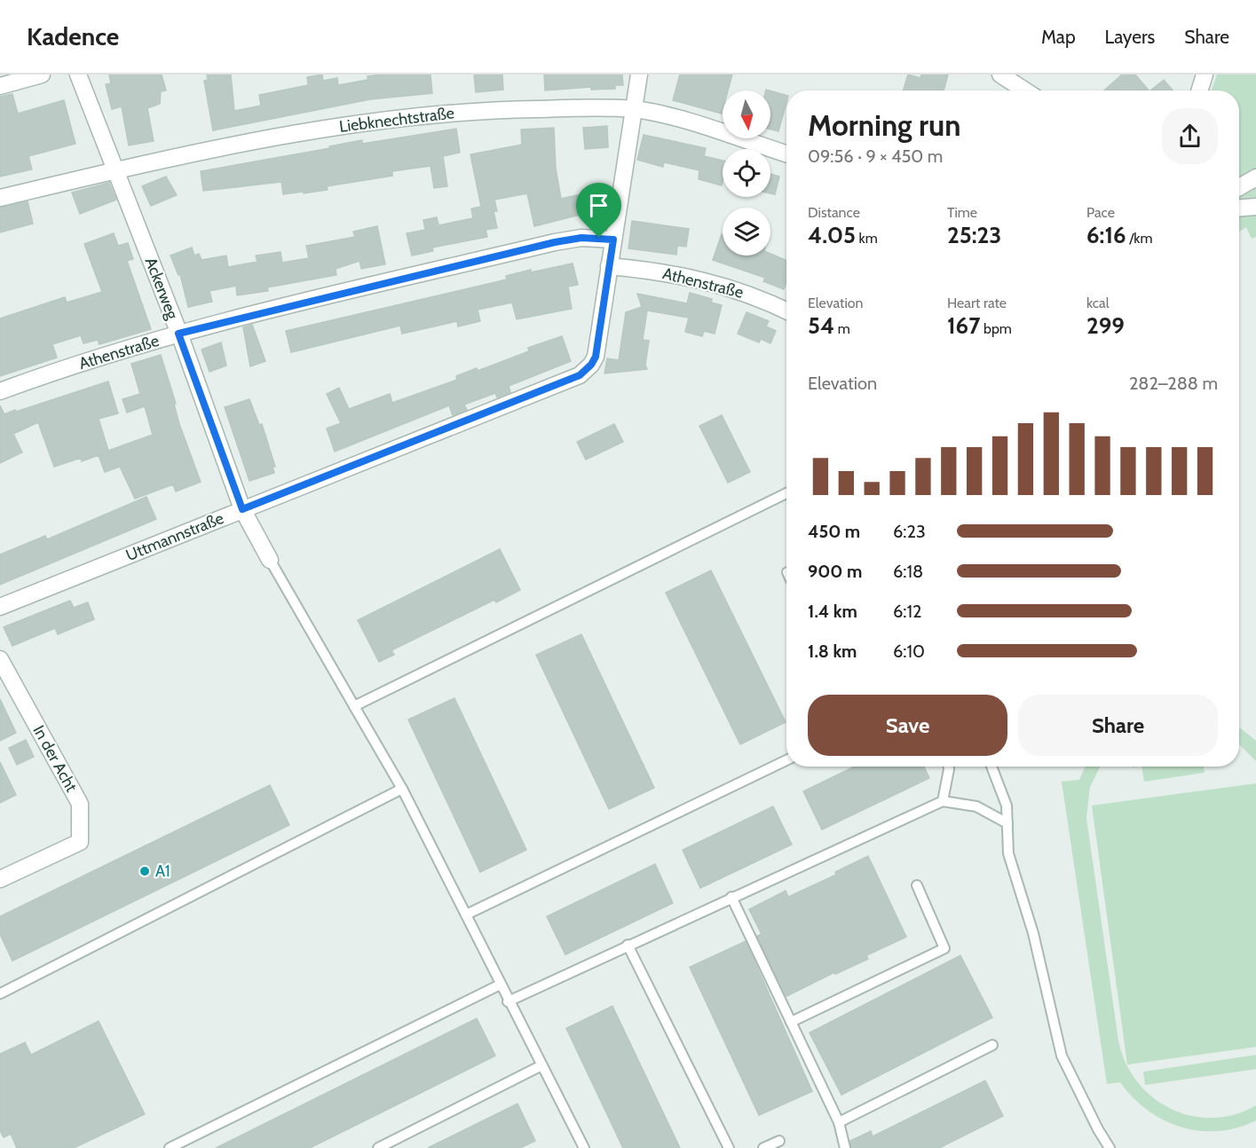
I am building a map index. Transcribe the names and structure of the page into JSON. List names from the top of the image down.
{
  "streets": {
    "street": [
      "Liebknechtstraße",
      "Athenstraße",
      "Ackerweg",
      "Uttmannstraße",
      "In der Acht"
    ]
  },
  "crossings": [
    ["Liebknechtstraße", "Ackerweg"],
    ["Athenstraße", "Ackerweg"],
    ["Athenstraße", "Uttmannstraße"],
    ["Ackerweg", "Uttmannstraße"]
  ],
  "places": ["A1"],
  "north": "bottom",
  "page": {
    "header": "Kadence",
    "nav": ["Map", "Layers", "Share"],
    "heading": ["Morning run", "09:56 · 9 × 450 m"],
    "stats": [
      ["Distance", "4.05 km"],
      ["Time", "25:23"],
      ["Pace", "6:16 /km"],
      ["Elevation", "54 m"],
      ["Heart rate", "167 bpm"],
      ["kcal", "299"]
    ],
    "chart": ["Elevation", "282–288 m"],
    "list": [
      {
        "name": "450 m",
        "note": "6:23"
      },
      {
        "name": "900 m",
        "note": "6:18"
      },
      {
        "name": "1.4 km",
        "note": "6:12"
      },
      {
        "name": "1.8 km",
        "note": "6:10"
      }
    ],
    "buttons": ["Save", "Share"]
  }
}
